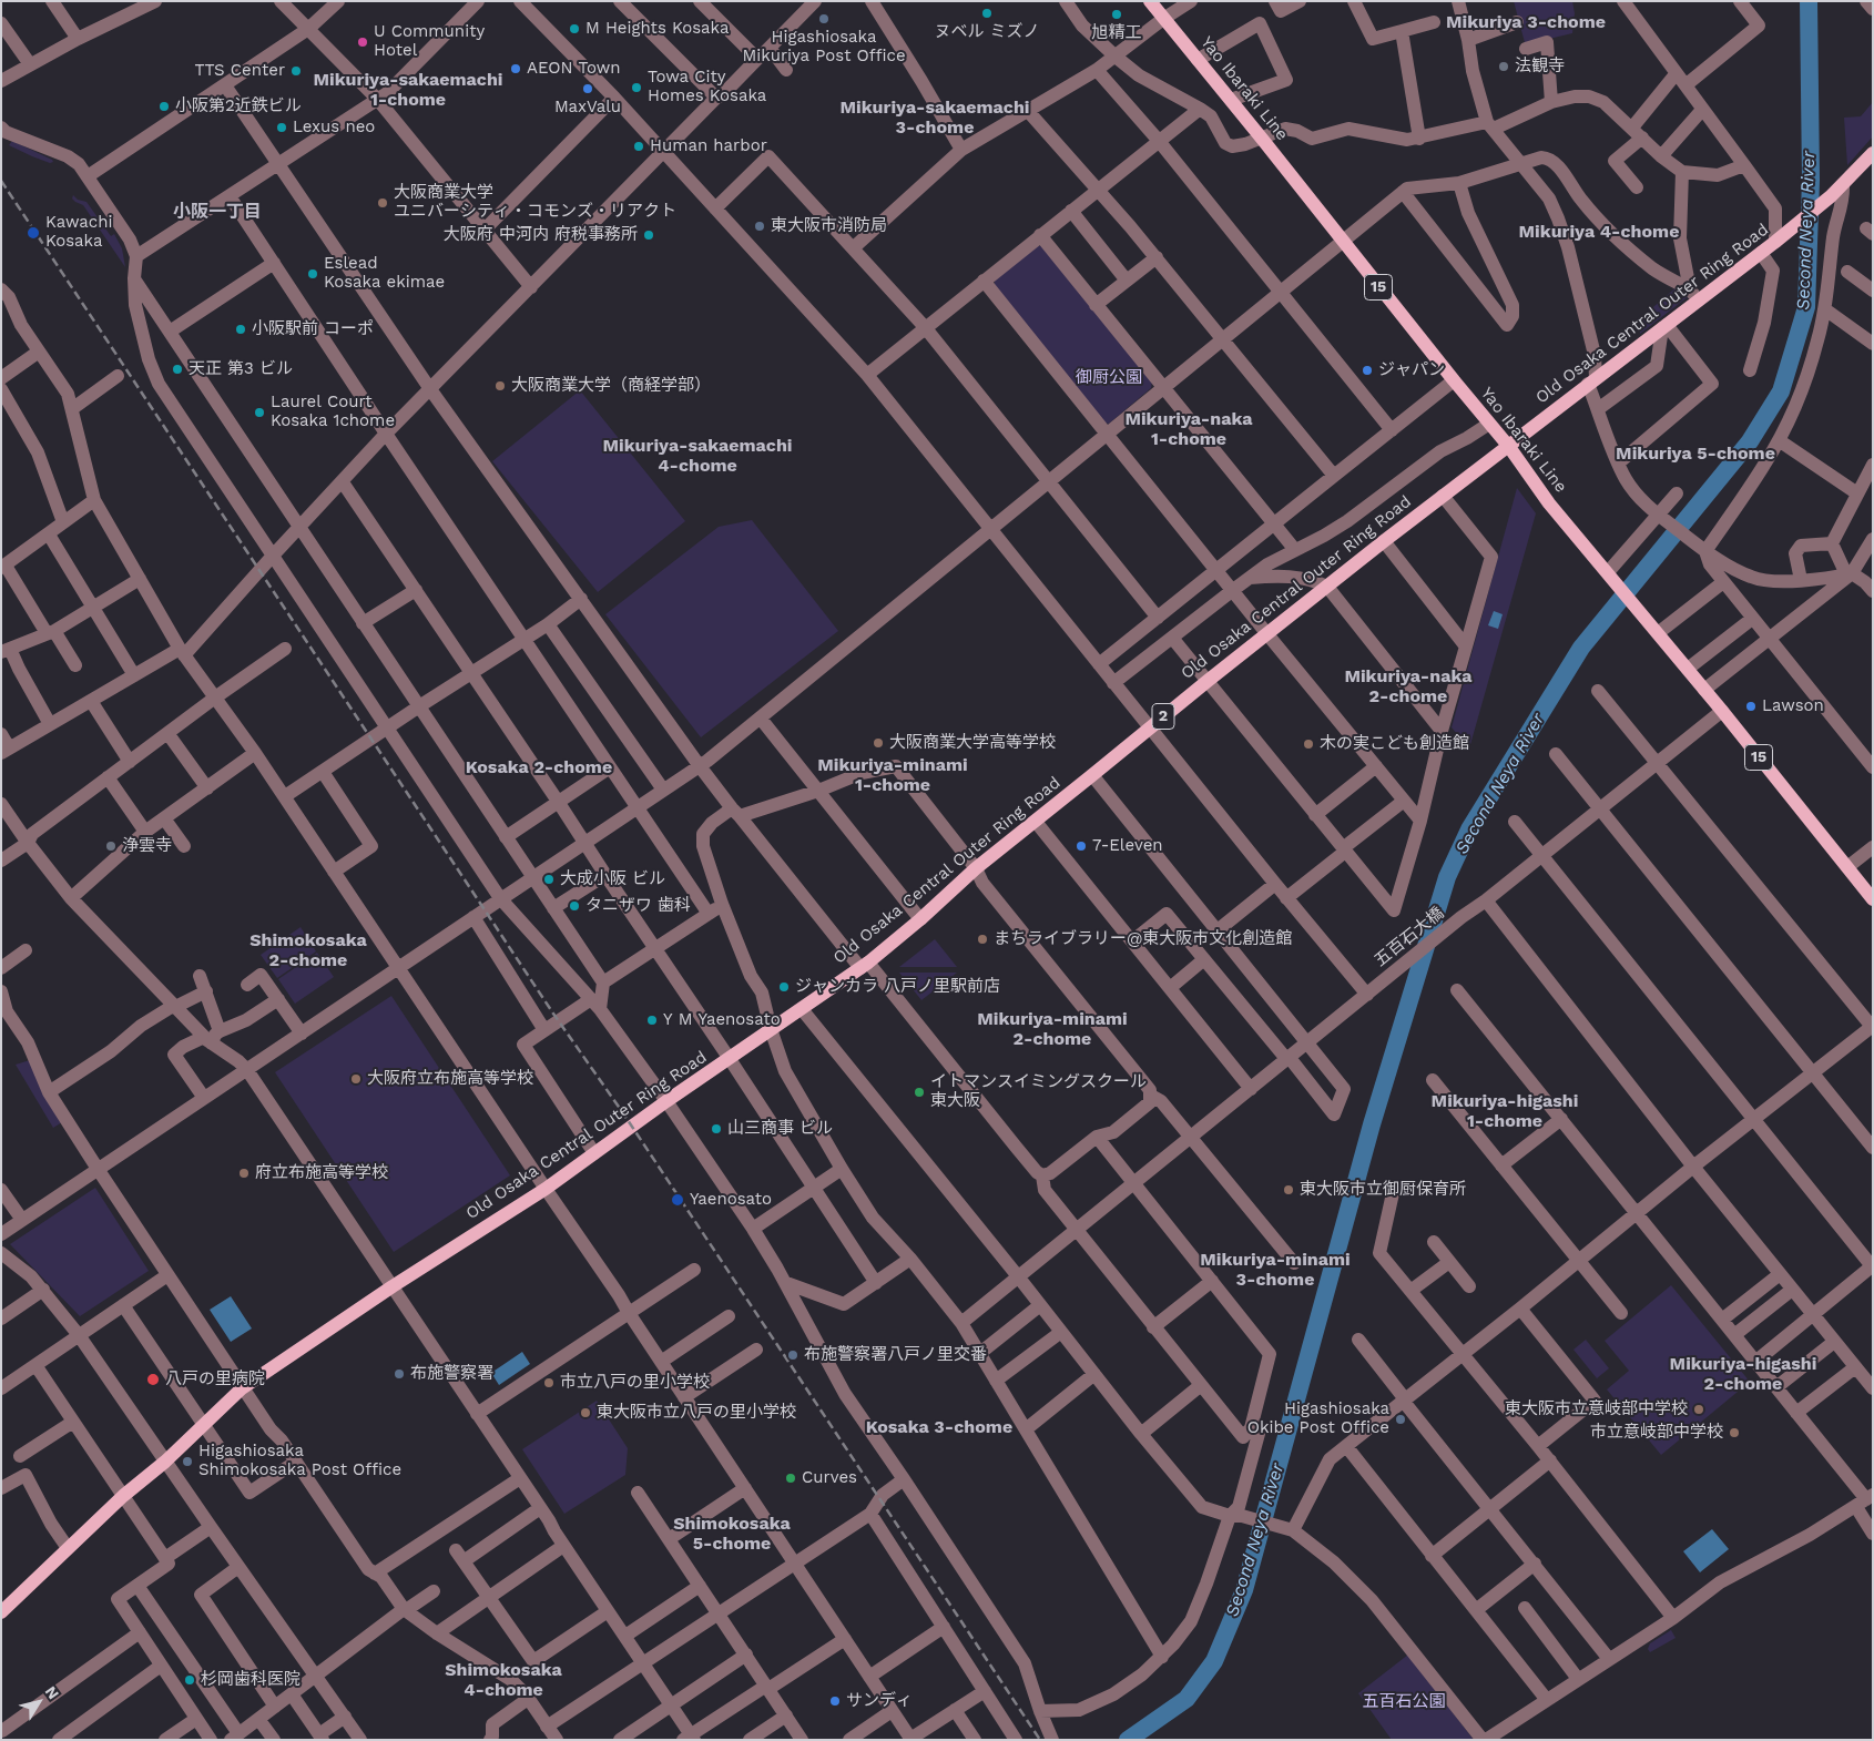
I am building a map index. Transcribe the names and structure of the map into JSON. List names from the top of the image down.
{
  "streets": {
    "main road": [
      "Yao Ibaraki Line",
      "15",
      "Old Osaka Central Outer Ring Road",
      "2"
    ],
    "street": ["五百石大橋"]
  },
  "crossings": [
    ["Yao Ibaraki Line", "Old Osaka Central Outer Ring Road"],
    ["Yao Ibaraki Line", "五百石大橋"]
  ],
  "districts": [
    "Mikuriya 3-chome",
    "Mikuriya-sakaemachi 1-chome",
    "Mikuriya-sakaemachi 3-chome",
    "小阪一丁目",
    "Mikuriya 4-chome",
    "Mikuriya-naka 1-chome",
    "Mikuriya-sakaemachi 4-chome",
    "Mikuriya 5-chome",
    "Mikuriya-naka 2-chome",
    "Mikuriya-minami 1-chome",
    "Kosaka 2-chome",
    "Shimokosaka 2-chome",
    "Mikuriya-minami 2-chome",
    "Mikuriya-higashi 1-chome",
    "Mikuriya-minami 3-chome",
    "Mikuriya-higashi 2-chome",
    "Kosaka 3-chome",
    "Shimokosaka 5-chome",
    "Shimokosaka 4-chome"
  ],
  "water": ["Second Neya River"],
  "parks": ["御厨公園", "五百石公園"],
  "places": [
    "ヌベル ミズノ",
    "旭精工",
    "Higashiosaka Mikuriya Post Office",
    "M Heights Kosaka",
    "U Community Hotel",
    "法観寺",
    "AEON Town",
    "TTS Center",
    "Towa City Homes Kosaka",
    "MaxValu",
    "小阪第2近鉄ビル",
    "Lexus neo",
    "Human harbor",
    "大阪商業大学 ユニバーシティ・コモンズ・リアクト",
    "東大阪市消防局",
    "Kawachi Kosaka",
    "大阪府 中河内 府税事務所",
    "Eslead Kosaka ekimae",
    "小阪駅前 コーポ",
    "天正 第3 ビル",
    "ジャパン",
    "大阪商業大学（商経学部）",
    "Laurel Court Kosaka 1chome",
    "Lawson",
    "大阪商業大学高等学校",
    "木の実こども創造館",
    "浄雲寺",
    "7-Eleven",
    "大成小阪 ビル",
    "タニザワ 歯科",
    "まちライブラリー@東大阪市文化創造館",
    "ジャンカラ 八戸ノ里駅前店",
    "Y M Yaenosato",
    "大阪府立布施高等学校",
    "イトマンスイミングスクール 東大阪",
    "山三商事 ビル",
    "府立布施高等学校",
    "東大阪市立御厨保育所",
    "Yaenosato",
    "布施警察署八戸ノ里交番",
    "布施警察署",
    "八戸の里病院",
    "市立八戸の里小学校",
    "東大阪市立意岐部中学校",
    "東大阪市立八戸の里小学校",
    "Higashiosaka Okibe Post Office",
    "市立意岐部中学校",
    "Higashiosaka Shimokosaka Post Office",
    "Curves",
    "杉岡歯科医院",
    "サンディ"
  ],
  "north": "top right"
}
